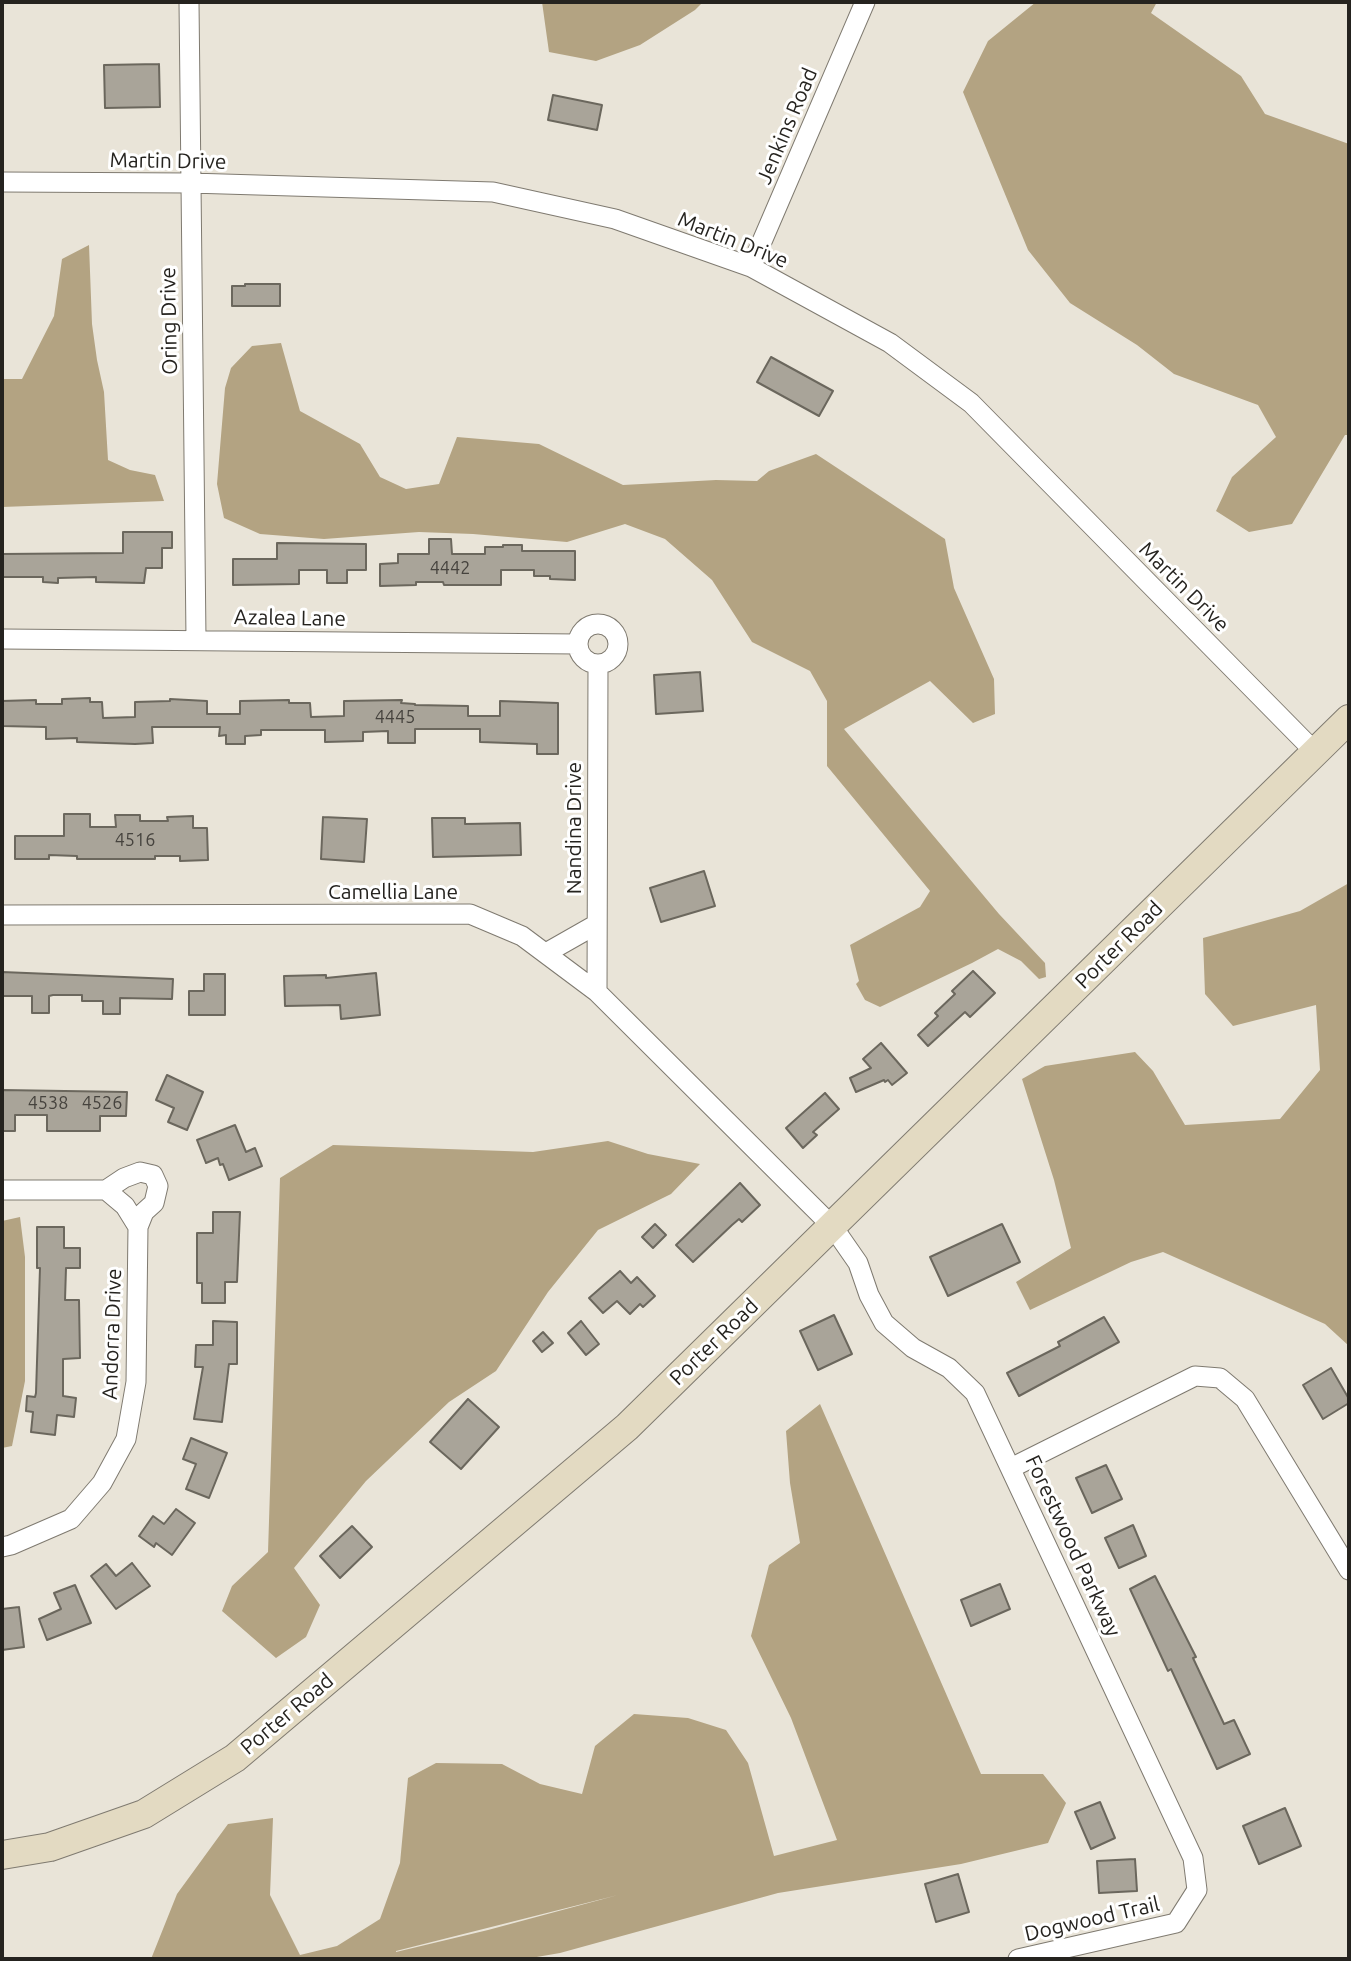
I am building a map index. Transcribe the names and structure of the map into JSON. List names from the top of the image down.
{
  "streets": {
    "main road": ["Porter Road"],
    "street": [
      "Jenkins Road",
      "Martin Drive",
      "Oring Drive",
      "Azalea Lane",
      "Nandina Drive",
      "Camellia Lane",
      "Andorra Drive",
      "Forestwood Parkway",
      "Dogwood Trail"
    ]
  },
  "crossings": [
    ["Jenkins Road", "Martin Drive"],
    ["Martin Drive", "Oring Drive"],
    ["Martin Drive", "Porter Road"],
    ["Oring Drive", "Azalea Lane"],
    ["Azalea Lane", "Nandina Drive"],
    ["Nandina Drive", "Camellia Lane"],
    ["Camellia Lane", "Porter Road"],
    ["Camellia Lane", "Forestwood Parkway"],
    ["Porter Road", "Forestwood Parkway"],
    ["Forestwood Parkway", "Dogwood Trail"]
  ],
  "house_numbers": [
    "4442",
    "4445",
    "4516",
    "4538",
    "4526"
  ]
}
